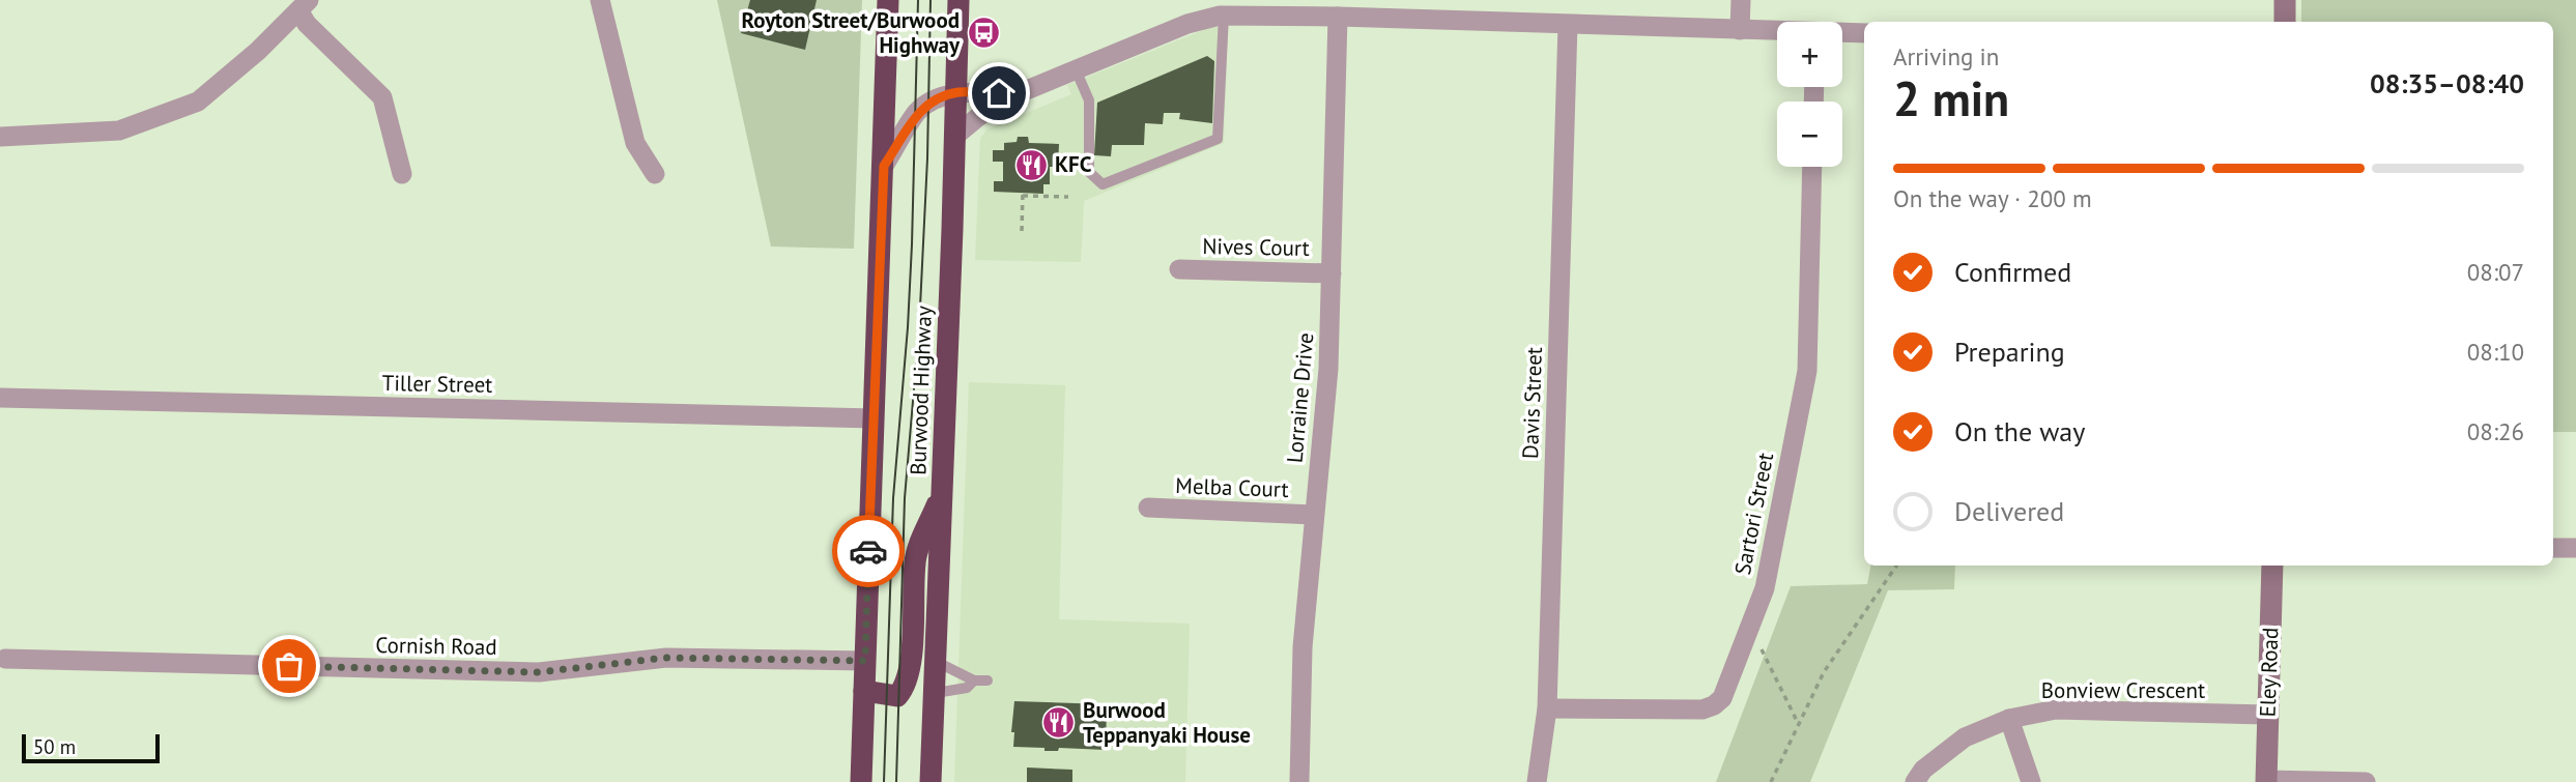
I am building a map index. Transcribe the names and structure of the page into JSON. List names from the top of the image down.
{
  "streets": {
    "highway": ["Burwood Highway"],
    "main road": ["Eley Road"],
    "street": [
      "Nives Court",
      "Tiller Street",
      "Lorraine Drive",
      "Davis Street",
      "Melba Court",
      "Sartori Street",
      "Cornish Road",
      "Bonview Crescent"
    ]
  },
  "crossings": [
    ["Nives Court", "Lorraine Drive"],
    ["Lorraine Drive", "Melba Court"],
    ["Davis Street", "Sartori Street"],
    ["Eley Road", "Bonview Crescent"]
  ],
  "places": {
    "bus stop": ["Royton Street/Burwood Highway"],
    "restaurant": ["KFC", "Burwood Teppanyaki House"]
  },
  "scale_bar": "50 m",
  "page": {
    "map_buttons": ["+", "−"],
    "heading": ["2 min", "Arriving in", "08:35–08:40"],
    "bar": "On the way · 200 m",
    "list": [
      ["Confirmed", "08:07"],
      ["Preparing", "08:10"],
      ["On the way", "08:26"],
      "Delivered"
    ],
    "scale": "50 m"
  }
}
